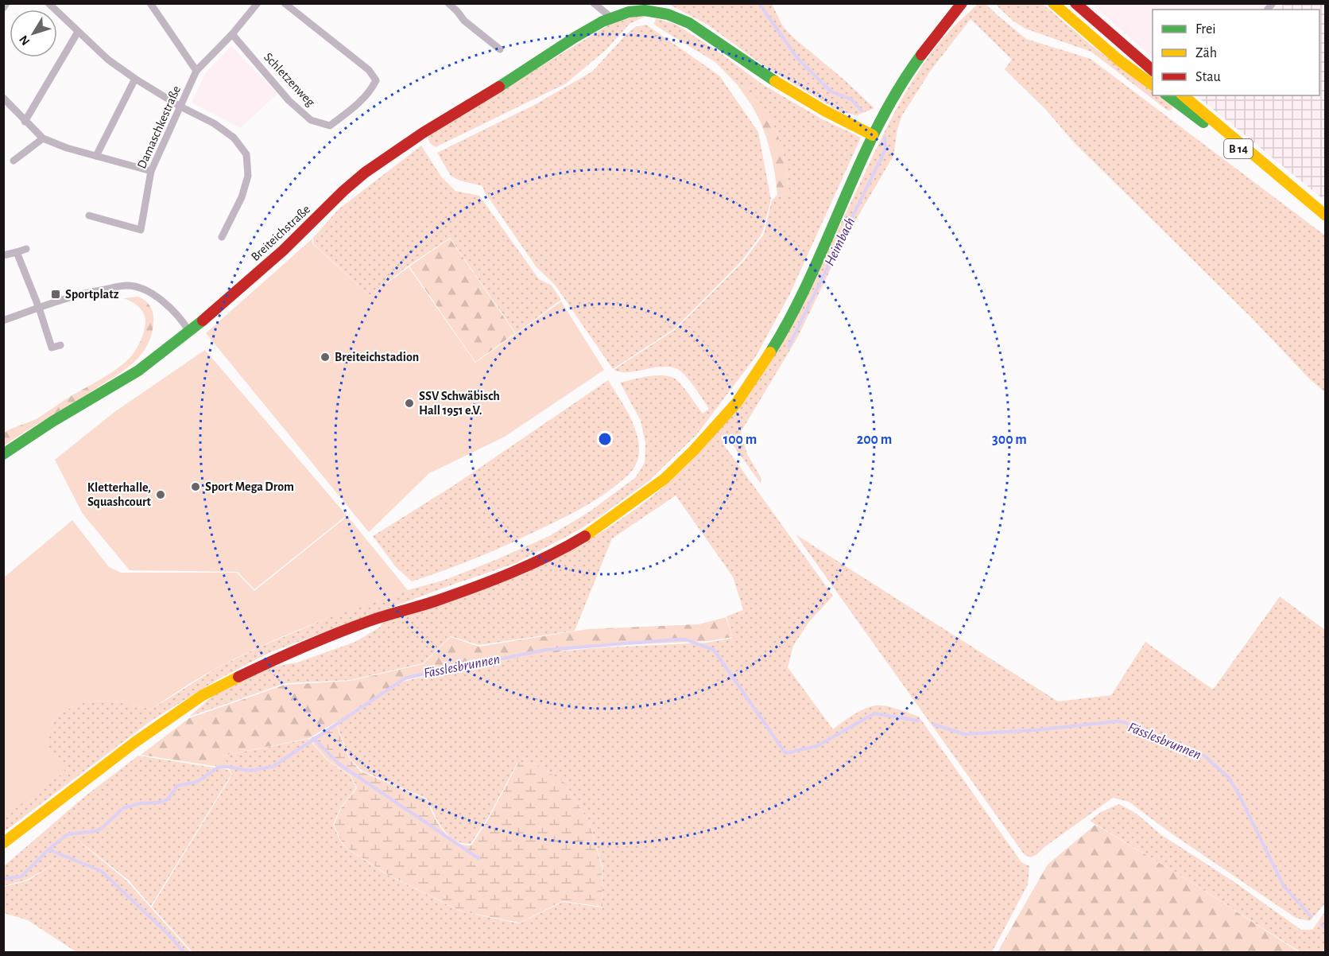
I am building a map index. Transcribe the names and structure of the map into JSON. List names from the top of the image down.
{
  "streets": {
    "main road": ["B 14", "Breiteichstraße"],
    "street": ["Schletzenweg", "Damaschkestraße"]
  },
  "crossings": [
    ["Schletzenweg", "Damaschkestraße"]
  ],
  "water": ["Heimbach", "Fässlesbrunnen"],
  "places": {
    "transit": ["Sportplatz"],
    "other": [
      "Breiteichstadion",
      "SSV Schwäbisch Hall 1951 e.V.",
      "Sport Mega Drom",
      "Kletterhalle, Squashcourt"
    ]
  },
  "legend": ["Frei", "Zäh", "Stau"],
  "north": "bottom left",
  "rings": ["100 m", "200 m", "300 m"]
}
